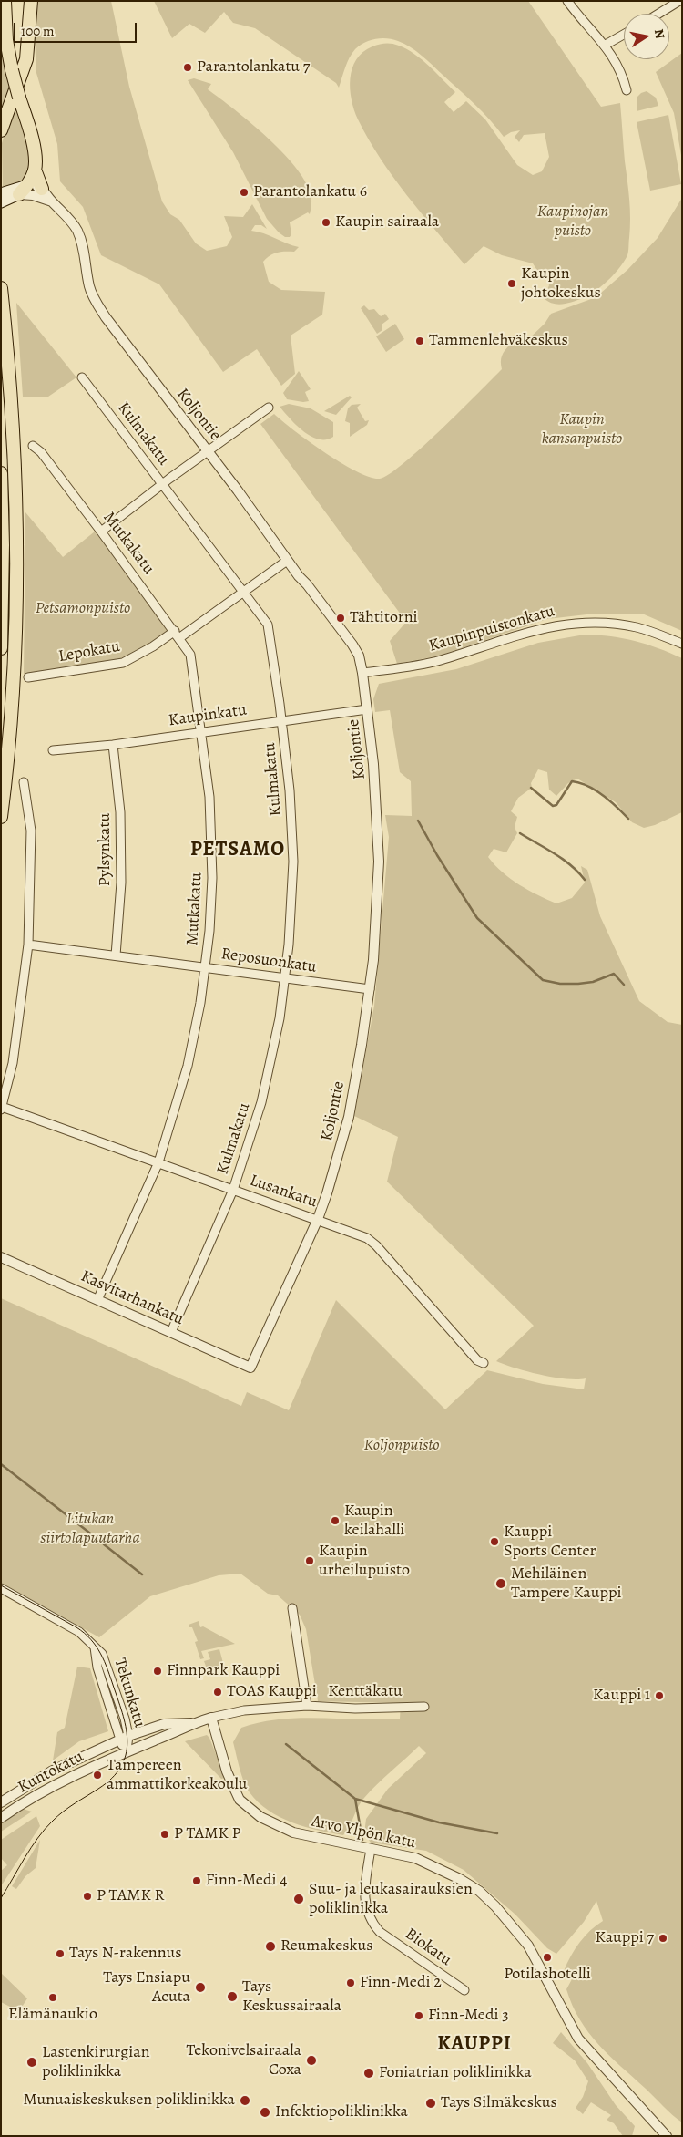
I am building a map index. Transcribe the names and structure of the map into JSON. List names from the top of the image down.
{
  "streets": {
    "street": [
      "Koljontie",
      "Kulmakatu",
      "Mutkakatu",
      "Kaupinpuistonkatu",
      "Lepokatu",
      "Kaupinkatu",
      "Pylsynkatu",
      "Reposuonkatu",
      "Lusankatu",
      "Kasvitarhankatu",
      "Kenttäkatu",
      "Tekunkatu",
      "Kuntokatu",
      "Arvo Ylpön katu",
      "Biokatu"
    ]
  },
  "crossings": [
    ["Koljontie", "Kaupinpuistonkatu"],
    ["Koljontie", "Lepokatu"],
    ["Koljontie", "Kaupinkatu"],
    ["Koljontie", "Reposuonkatu"],
    ["Koljontie", "Lusankatu"],
    ["Koljontie", "Kasvitarhankatu"],
    ["Kulmakatu", "Lepokatu"],
    ["Kulmakatu", "Kaupinkatu"],
    ["Kulmakatu", "Reposuonkatu"],
    ["Kulmakatu", "Lusankatu"],
    ["Kulmakatu", "Kasvitarhankatu"],
    ["Mutkakatu", "Lepokatu"],
    ["Mutkakatu", "Kaupinkatu"],
    ["Mutkakatu", "Reposuonkatu"],
    ["Mutkakatu", "Lusankatu"],
    ["Mutkakatu", "Kasvitarhankatu"],
    ["Kaupinkatu", "Pylsynkatu"],
    ["Pylsynkatu", "Reposuonkatu"],
    ["Kenttäkatu", "Kuntokatu"],
    ["Tekunkatu", "Kuntokatu"],
    ["Kuntokatu", "Arvo Ylpön katu"],
    ["Arvo Ylpön katu", "Biokatu"]
  ],
  "districts": ["PETSAMO", "KAUPPI"],
  "parks": [
    "Kaupinojan puisto",
    "Kaupin kansanpuisto",
    "Petsamonpuisto",
    "Koljonpuisto",
    "Litukan siirtolapuutarha"
  ],
  "places": [
    "Parantolankatu 7",
    "Parantolankatu 6",
    "Kaupin sairaala",
    "Kaupin johtokeskus",
    "Tammenlehväkeskus",
    "Tähtitorni",
    "Kaupin keilahalli",
    "Kauppi Sports Center",
    "Kaupin urheilupuisto",
    "Mehiläinen Tampere Kauppi",
    "Finnpark Kauppi",
    "TOAS Kauppi",
    "Kauppi 1",
    "Tampereen ammattikorkeakoulu",
    "P TAMK P",
    "Finn-Medi 4",
    "P TAMK R",
    "Suu- ja leukasairauksien poliklinikka",
    "Kauppi 7",
    "Reumakeskus",
    "Tays N-rakennus",
    "Potilashotelli",
    "Finn-Medi 2",
    "Tays Ensiapu Acuta",
    "Tays Keskussairaala",
    "Elämänaukio",
    "Finn-Medi 3",
    "Tekonivelsairaala Coxa",
    "Lastenkirurgian poliklinikka",
    "Foniatrian poliklinikka",
    "Munuaiskeskuksen poliklinikka",
    "Tays Silmäkeskus",
    "Infektiopoliklinikka"
  ],
  "scale_bar": "100 m",
  "north": "right"
}
